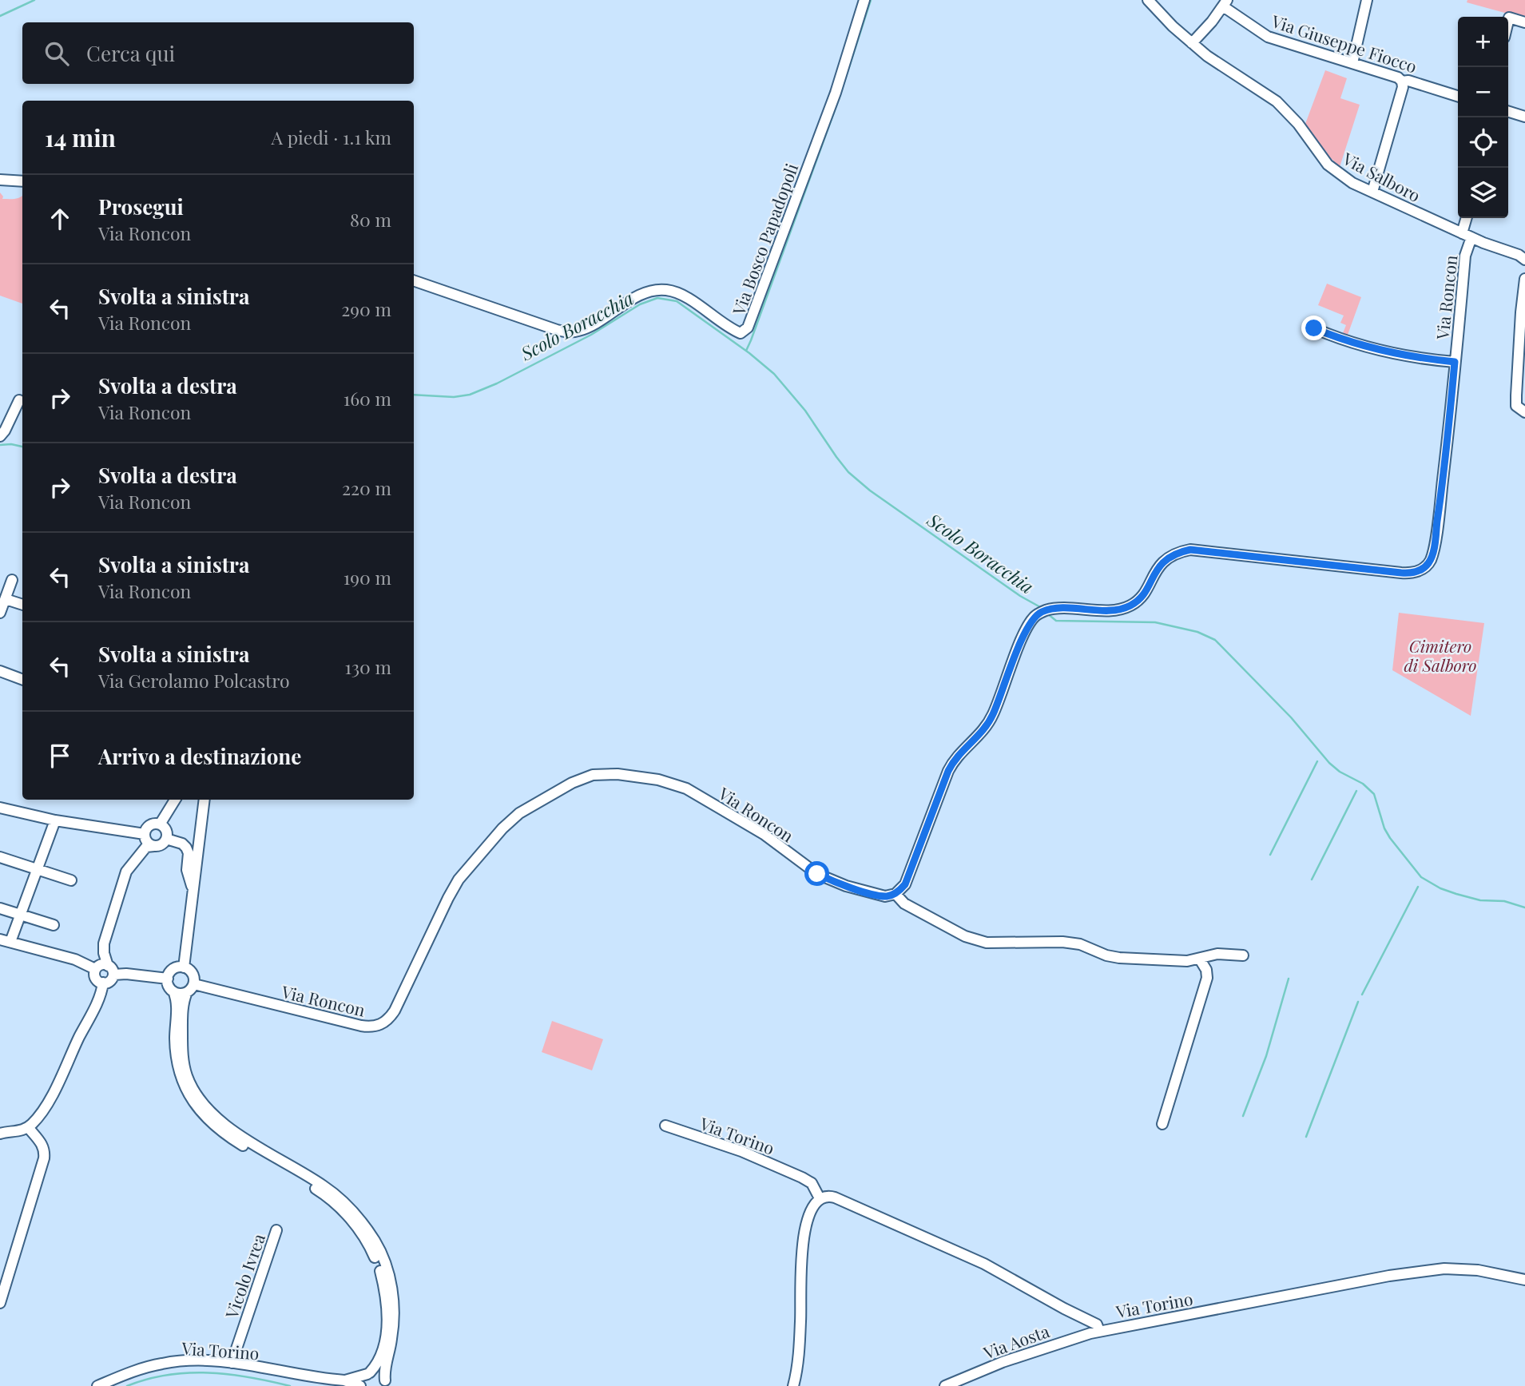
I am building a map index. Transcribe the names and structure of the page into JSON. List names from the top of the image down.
{
  "streets": {
    "street": [
      "Via Giuseppe Fiocco",
      "Via Salboro",
      "Via Bosco Papadopoli",
      "Via Roncon",
      "Via Torino",
      "Vicolo Ivrea",
      "Via Aosta"
    ]
  },
  "crossings": [
    ["Via Salboro", "Via Roncon"],
    ["Via Torino", "Vicolo Ivrea"],
    ["Via Torino", "Via Aosta"]
  ],
  "water": ["Scolo Boracchia"],
  "parks": ["Cimitero di Salboro"],
  "page": {
    "map_buttons": ["+", "−"],
    "search": "Cerca qui",
    "heading": ["14 min", "A piedi · 1.1 km"],
    "list": [
      ["Prosegui", "Via Roncon", "80 m"],
      ["Svolta a sinistra", "Via Roncon", "290 m"],
      ["Svolta a destra", "Via Roncon", "160 m"],
      ["Svolta a destra", "Via Roncon", "220 m"],
      ["Svolta a sinistra", "Via Roncon", "190 m"],
      ["Svolta a sinistra", "Via Gerolamo Polcastro", "130 m"],
      "Arrivo a destinazione"
    ]
  }
}
